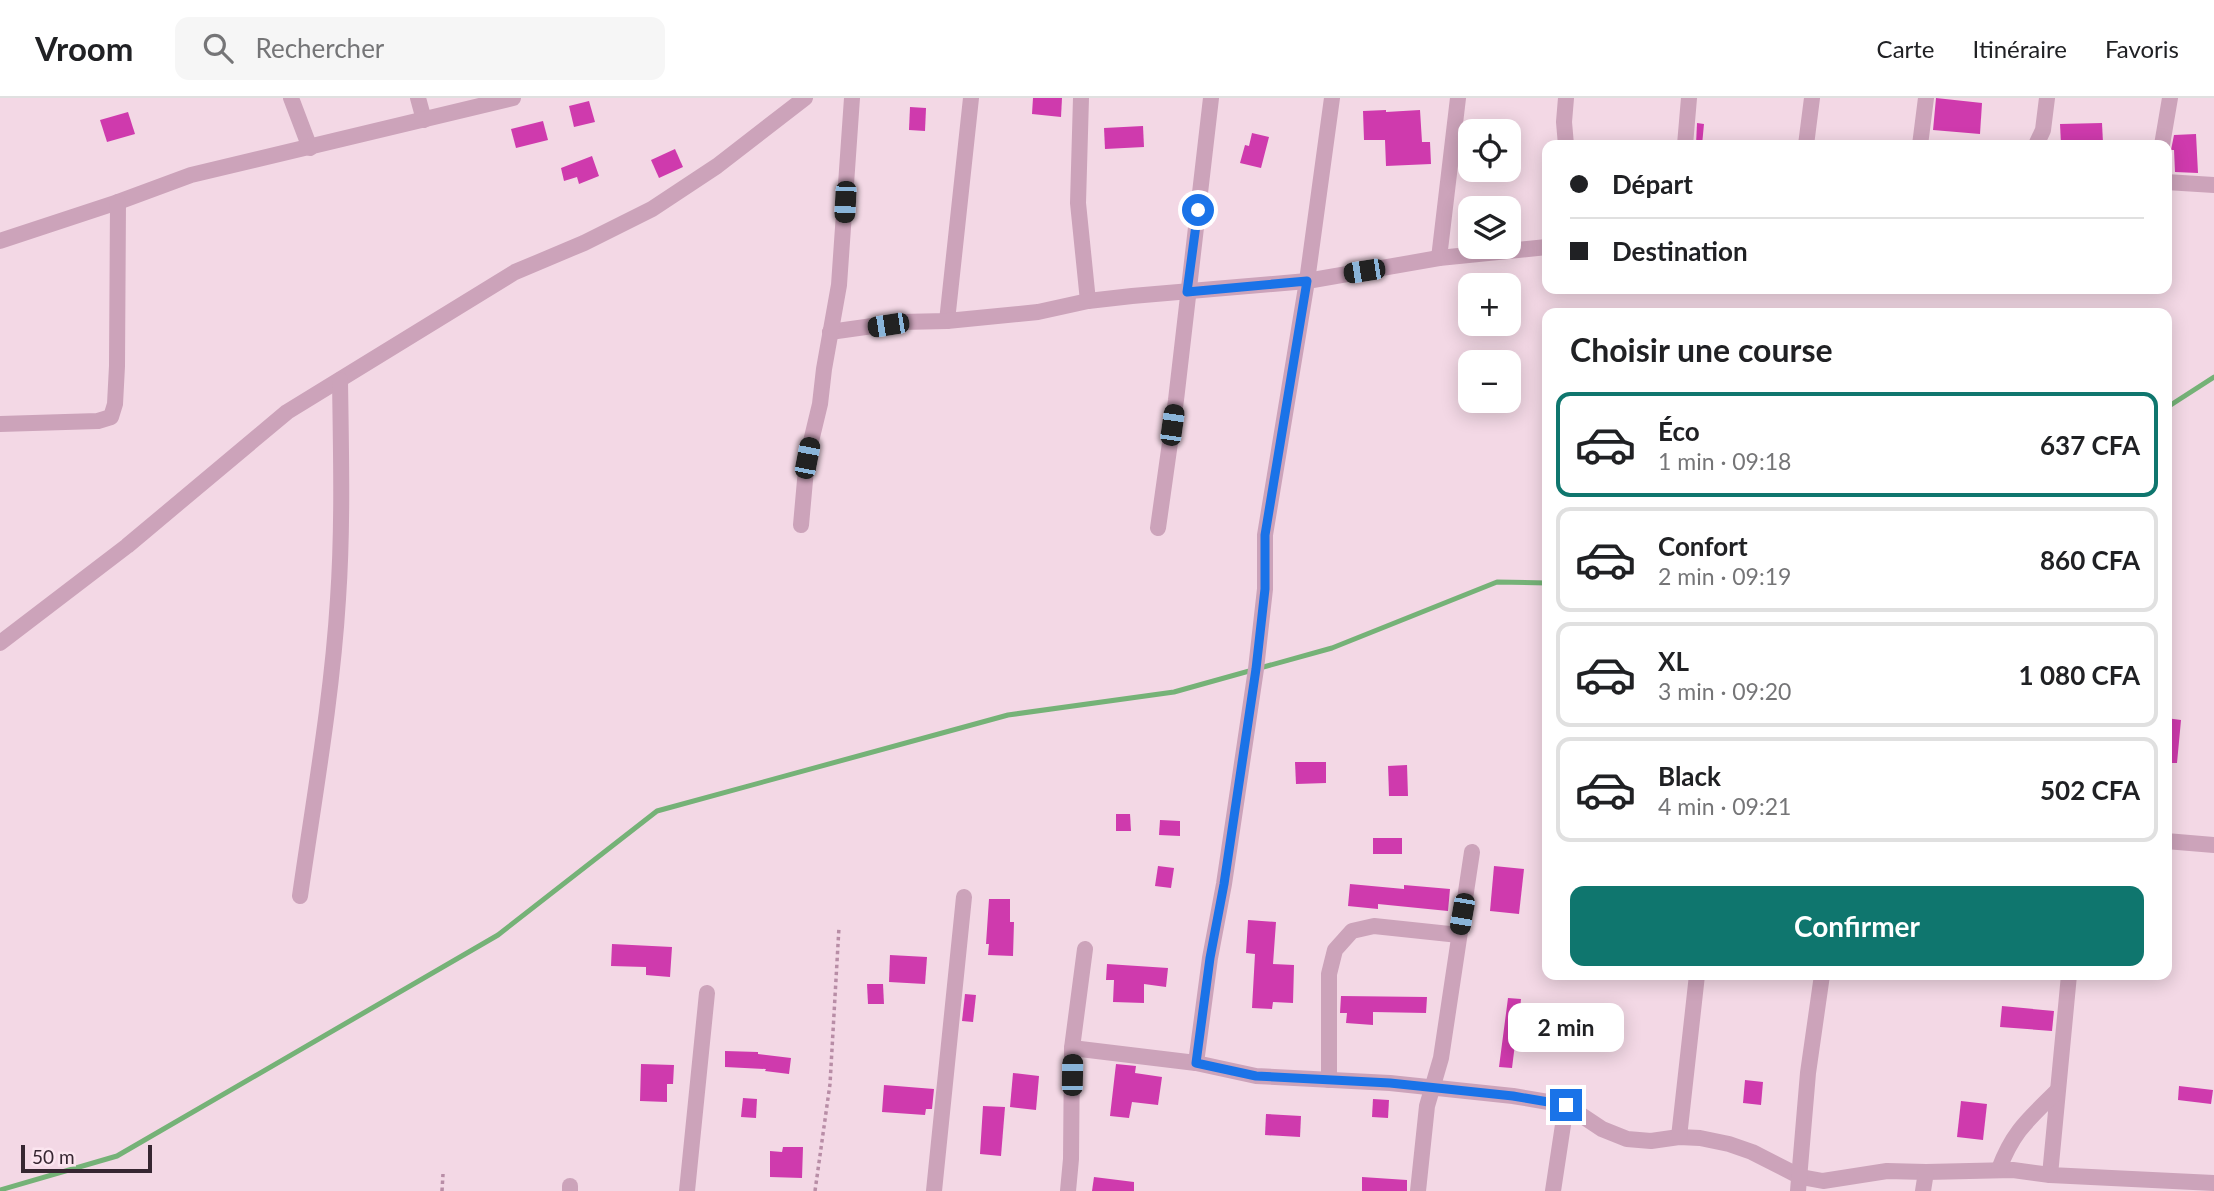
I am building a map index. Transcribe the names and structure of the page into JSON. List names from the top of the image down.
{
  "scale_bar": "50 m",
  "page": {
    "header": "Vroom",
    "search": "Rechercher",
    "nav": ["Carte", "Itinéraire", "Favoris"],
    "map_buttons": ["+", "−"],
    "banner": ["Départ", "Destination"],
    "heading": "Choisir une course",
    "list": [
      {
        "name": "Éco",
        "note": "1 min · 09:18",
        "value": "637 CFA"
      },
      {
        "name": "Confort",
        "note": "2 min · 09:19",
        "value": "860 CFA"
      },
      {
        "name": "XL",
        "note": "3 min · 09:20",
        "value": "1 080 CFA"
      },
      {
        "name": "Black",
        "note": "4 min · 09:21",
        "value": "502 CFA"
      }
    ],
    "buttons": "Confirmer",
    "bubble": "2 min",
    "scale": "50 m"
  }
}
